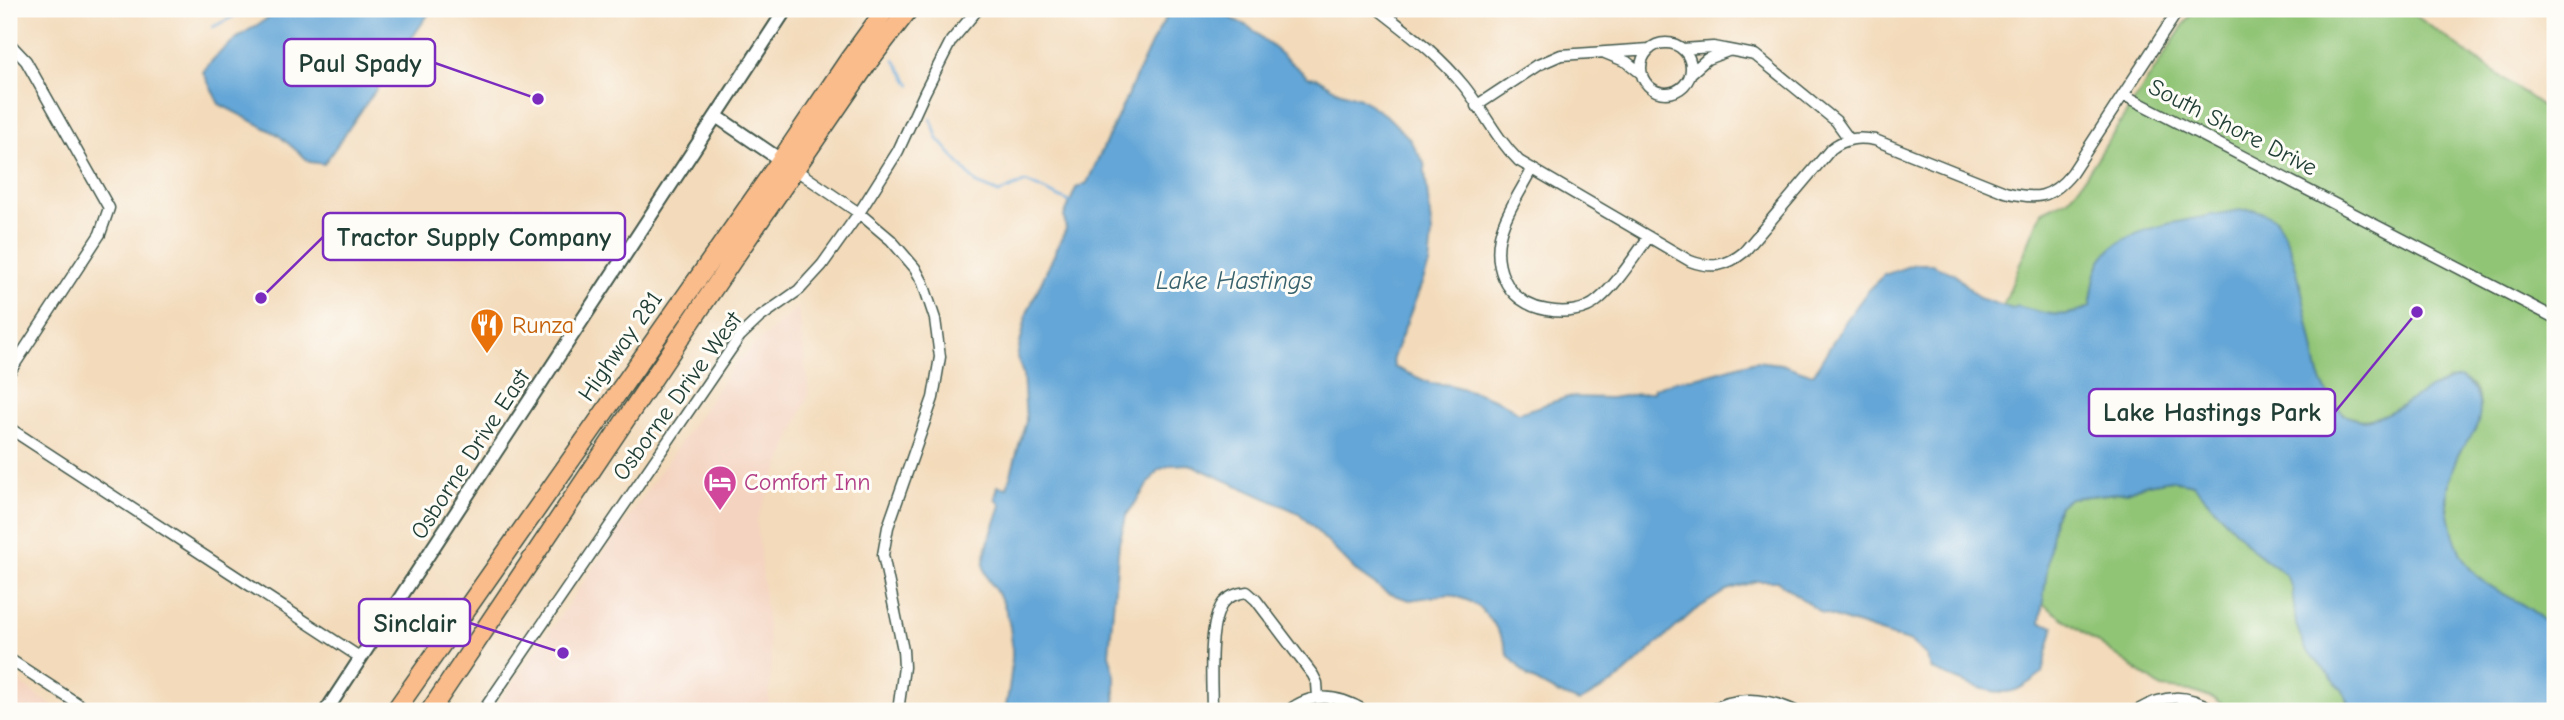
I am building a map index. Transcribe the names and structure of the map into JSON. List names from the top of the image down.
{
  "streets": {
    "highway": ["Highway 281"],
    "street": ["South Shore Drive", "Osborne Drive West", "Osborne Drive East"]
  },
  "water": ["Lake Hastings"],
  "places": {
    "other": [
      "Paul Spady",
      "Tractor Supply Company",
      "Lake Hastings Park",
      "Sinclair"
    ],
    "restaurant": ["Runza"],
    "hotel": ["Comfort Inn"]
  }
}
